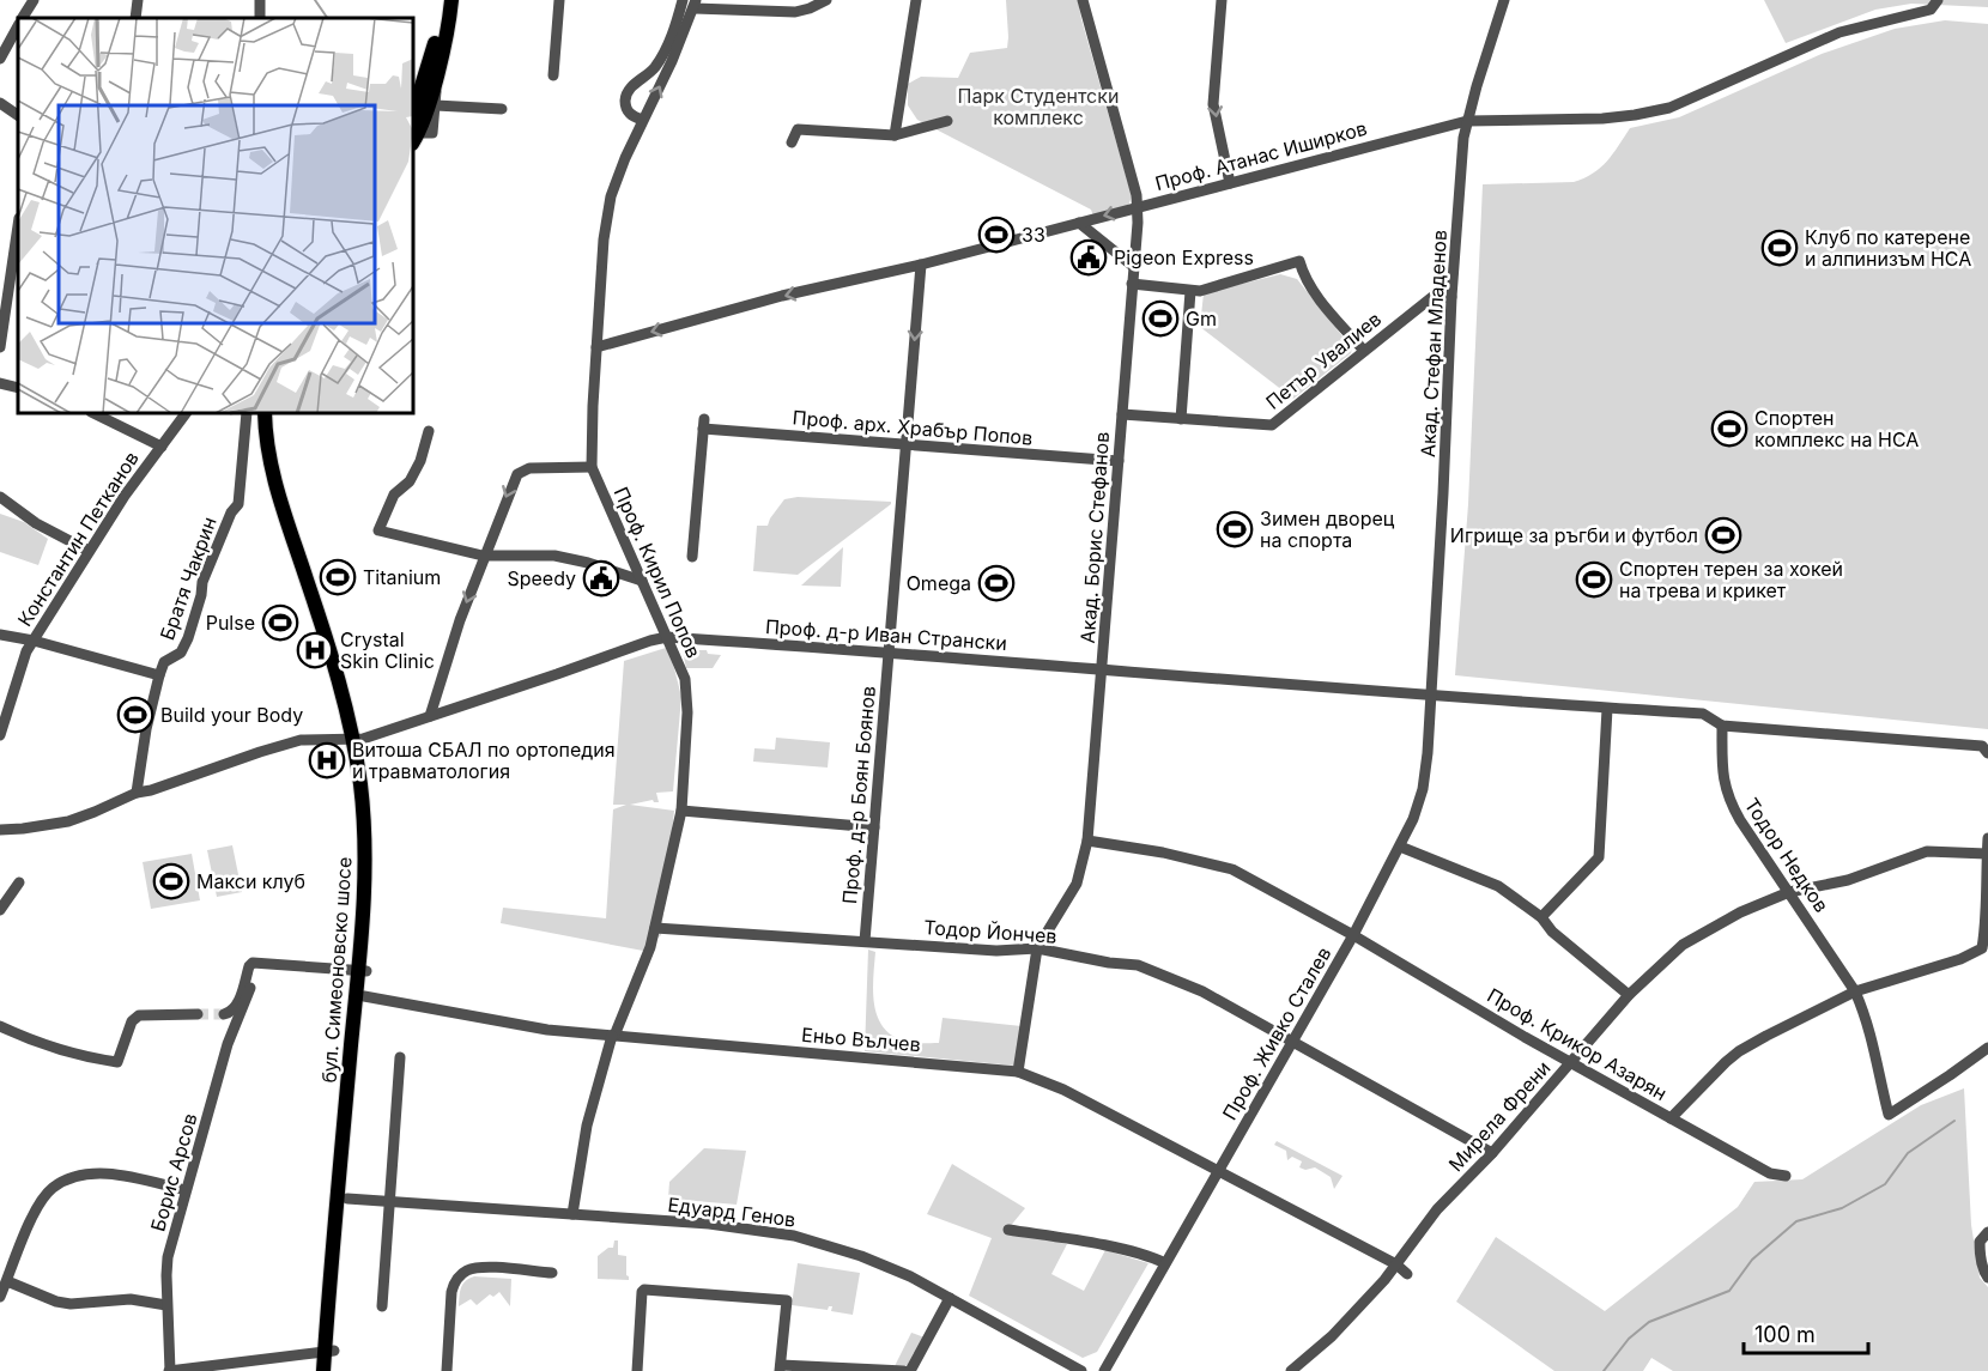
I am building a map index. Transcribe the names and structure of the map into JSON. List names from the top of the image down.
{
  "streets": {
    "main road": ["бул. Симеоновско шосе"],
    "street": [
      "Проф. Атанас Иширков",
      "Акад. Стефан Младенов",
      "Петър Увалиев",
      "Проф. арх. Храбър Попов",
      "Акад. Борис Стефанов",
      "Константин Петканов",
      "Проф. Кирил Попов",
      "Братя Чакрин",
      "Проф. д-р Иван Странски",
      "Проф. д-р Боян Боянов",
      "Тодор Недков",
      "Тодор Йончев",
      "Проф. Живко Сталев",
      "Еньо Вълчев",
      "Проф. Крикор Азарян",
      "Мирела Френи",
      "Борис Арсов",
      "Едуард Генов"
    ]
  },
  "crossings": [
    ["Проф. Атанас Иширков", "Акад. Стефан Младенов"],
    ["Проф. Атанас Иширков", "Акад. Борис Стефанов"],
    ["Проф. Атанас Иширков", "Проф. Кирил Попов"],
    ["Проф. Атанас Иширков", "Проф. д-р Боян Боянов"],
    ["Акад. Стефан Младенов", "Петър Увалиев"],
    ["Акад. Стефан Младенов", "Проф. д-р Иван Странски"],
    ["Акад. Стефан Младенов", "Проф. Живко Сталев"],
    ["Петър Увалиев", "Акад. Борис Стефанов"],
    ["Проф. арх. Храбър Попов", "Акад. Борис Стефанов"],
    ["Проф. арх. Храбър Попов", "Проф. д-р Боян Боянов"],
    ["Акад. Борис Стефанов", "Проф. д-р Иван Странски"],
    ["Акад. Борис Стефанов", "Тодор Йончев"],
    ["Акад. Борис Стефанов", "Еньо Вълчев"],
    ["Акад. Борис Стефанов", "Проф. Крикор Азарян"],
    ["Проф. Кирил Попов", "Проф. д-р Иван Странски"],
    ["Проф. Кирил Попов", "Тодор Йончев"],
    ["Проф. Кирил Попов", "Еньо Вълчев"],
    ["Проф. Кирил Попов", "Едуард Генов"],
    ["Братя Чакрин", "Проф. д-р Иван Странски"],
    ["Проф. д-р Иван Странски", "Проф. д-р Боян Боянов"],
    ["Проф. д-р Иван Странски", "Тодор Недков"],
    ["Проф. д-р Иван Странски", "бул. Симеоновско шосе"],
    ["Проф. д-р Иван Странски", "Проф. Живко Сталев"],
    ["Проф. д-р Боян Боянов", "Тодор Йончев"],
    ["Тодор Недков", "Мирела Френи"],
    ["Тодор Йончев", "Проф. Живко Сталев"],
    ["Тодор Йончев", "Мирела Френи"],
    ["бул. Симеоновско шосе", "Еньо Вълчев"],
    ["бул. Симеоновско шосе", "Едуард Генов"],
    ["Проф. Живко Сталев", "Еньо Вълчев"],
    ["Проф. Живко Сталев", "Проф. Крикор Азарян"],
    ["Еньо Вълчев", "Мирела Френи"],
    ["Проф. Крикор Азарян", "Мирела Френи"]
  ],
  "parks": ["Парк Студентски комплекс"],
  "places": {
    "sports": [
      "33",
      "Клуб по катерене и алпинизъм НСА",
      "Gm",
      "Спортен комплекс на НСА",
      "Зимен дворец на спорта",
      "Игрище за ръгби и футбол",
      "Titanium",
      "Спортен терен за хокей на трева и крикет",
      "Omega",
      "Pulse",
      "Build your Body",
      "Макси клуб"
    ],
    "public building": ["Pigeon Express", "Speedy"],
    "hospital": ["Crystal Skin Clinic", "Витоша СБАЛ по ортопедия и травматология"]
  },
  "scale_bar": "100 m"
}
